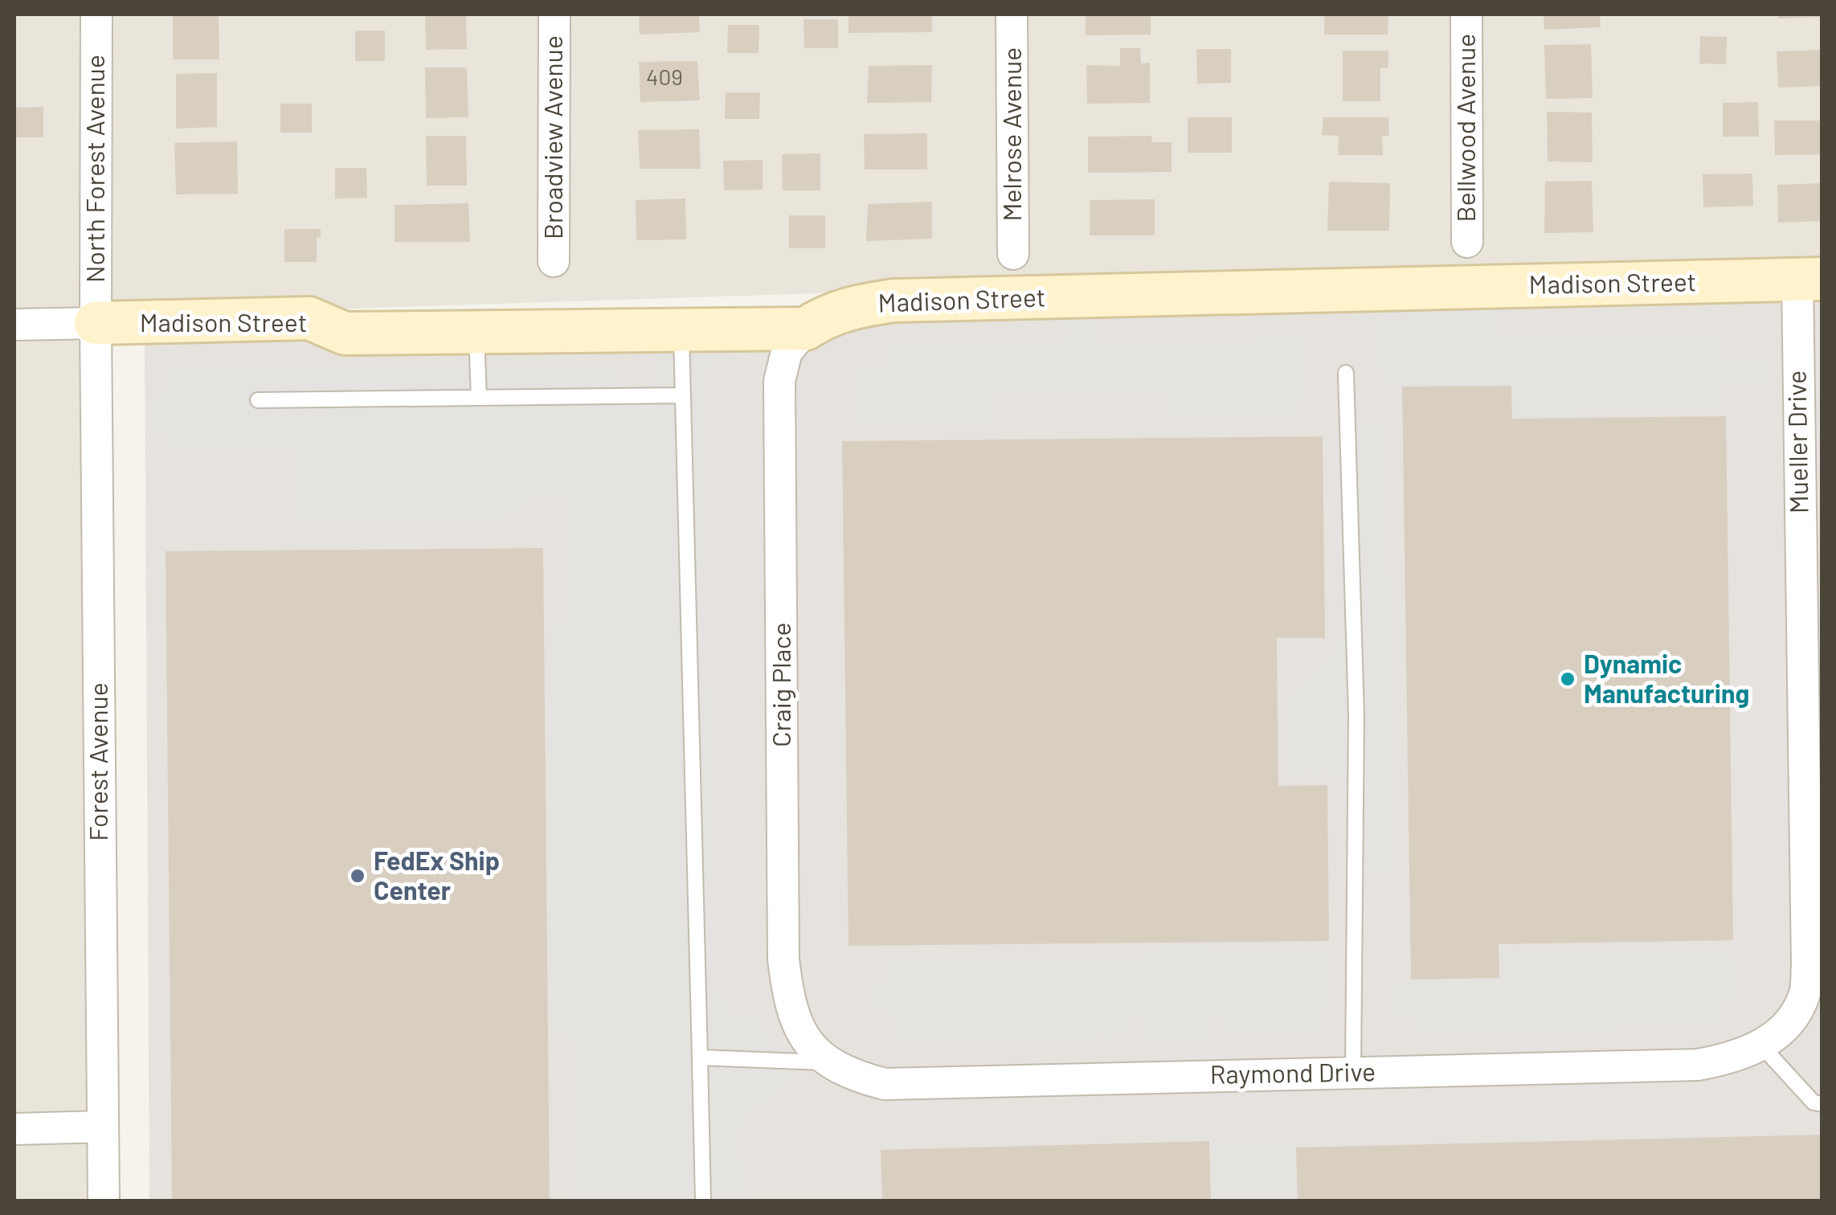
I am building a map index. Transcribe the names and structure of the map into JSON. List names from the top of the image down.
{
  "streets": {
    "street": [
      "Bellwood Avenue",
      "Melrose Avenue",
      "Broadview Avenue",
      "North Forest Avenue",
      "Madison Street",
      "Mueller Drive",
      "Craig Place",
      "Forest Avenue",
      "Raymond Drive"
    ]
  },
  "crossings": [
    ["North Forest Avenue", "Madison Street"],
    ["North Forest Avenue", "Forest Avenue"],
    ["Madison Street", "Mueller Drive"],
    ["Madison Street", "Craig Place"],
    ["Madison Street", "Forest Avenue"],
    ["Mueller Drive", "Raymond Drive"],
    ["Craig Place", "Raymond Drive"]
  ],
  "places": ["Dynamic Manufacturing", "FedEx Ship Center"],
  "house_numbers": ["409"]
}
